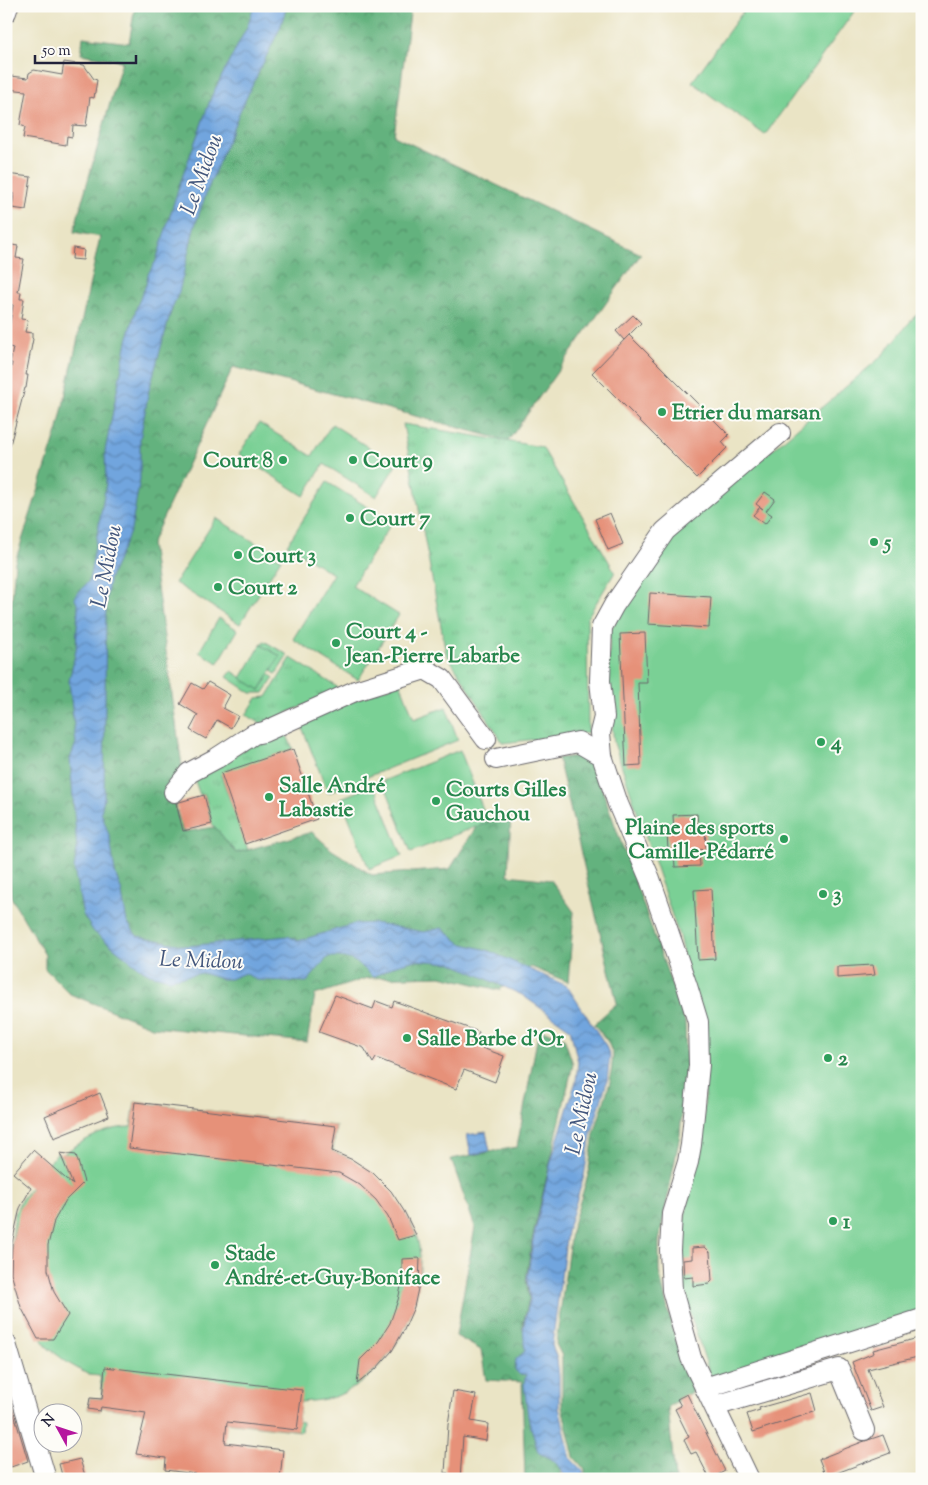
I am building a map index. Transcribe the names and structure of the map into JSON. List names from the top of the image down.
{
  "water": ["Le Midou"],
  "places": [
    "Etrier du marsan",
    "Court 8",
    "Court 9",
    "Court 7",
    "5",
    "Court 3",
    "Court 2",
    "Court 4 - Jean-Pierre Labarbe",
    "4",
    "Salle André Labastie",
    "Courts Gilles Gauchou",
    "Plaine des sports Camille-Pédarré",
    "3",
    "Salle Barbe d'Or",
    "2",
    "1",
    "Stade André-et-Guy-Boniface"
  ],
  "scale_bar": "50 m",
  "north": "top left"
}
